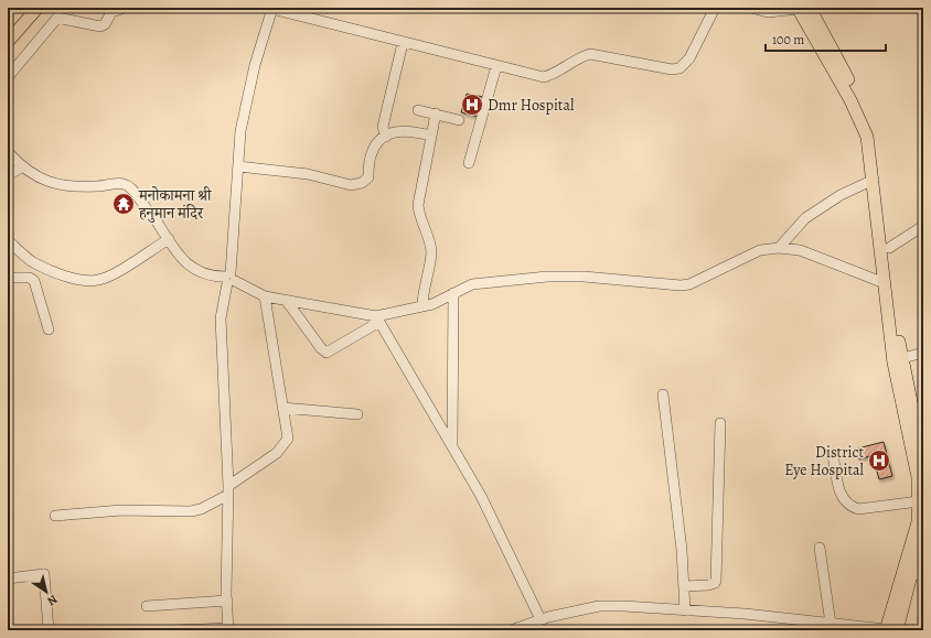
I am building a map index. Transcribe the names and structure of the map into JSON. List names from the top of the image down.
{
  "places": {
    "hospital": ["Dmr Hospital", "District Eye Hospital"],
    "temple": ["मनोकामना श्री हनुमान मंदिर"]
  },
  "scale_bar": "100 m",
  "north": "bottom right"
}
